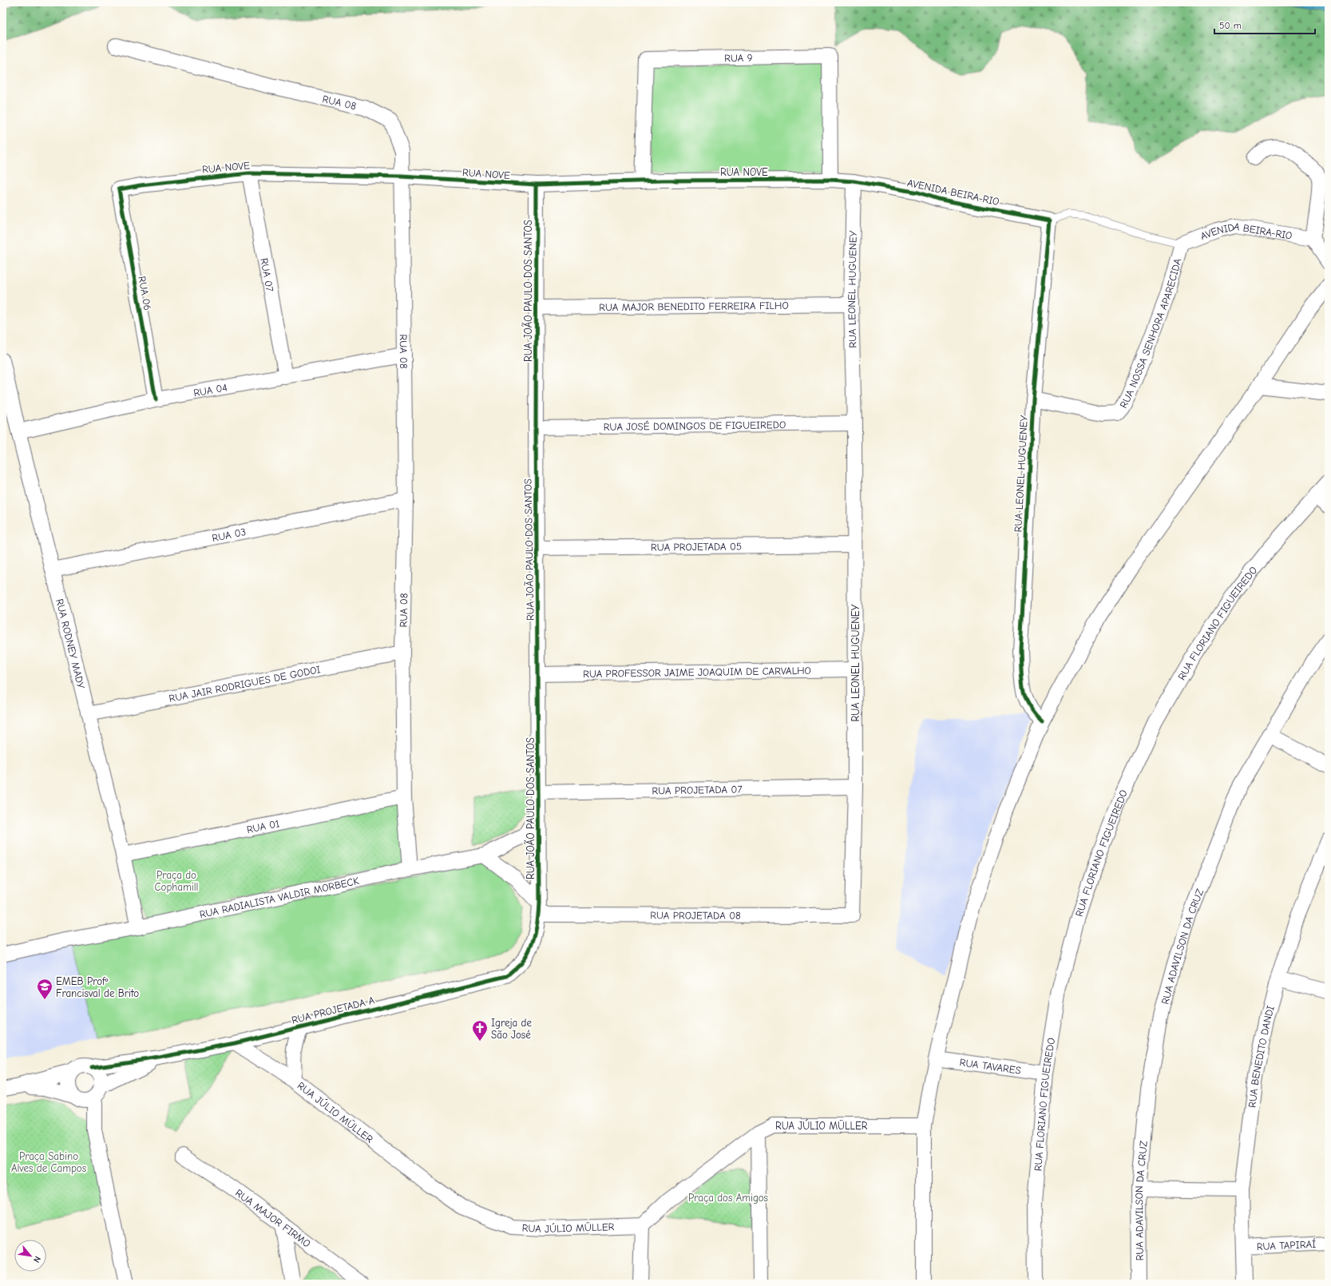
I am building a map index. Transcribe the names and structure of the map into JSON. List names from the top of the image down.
{
  "streets": {
    "street": [
      "RUA 9",
      "RUA 08",
      "RUA NOVE",
      "AVENIDA BEIRA-RIO",
      "RUA 07",
      "RUA LEONEL HUGUENEY",
      "RUA JOÃO PAULO DOS SANTOS",
      "RUA 06",
      "RUA MAJOR BENEDITO FERREIRA FILHO",
      "RUA NOSSA SENHORA APARECIDA",
      "RUA 04",
      "RUA JOSÉ DOMINGOS DE FIGUEIREDO",
      "RUA 03",
      "RUA PROJETADA 05",
      "RUA FLORIANO FIGUEIREDO",
      "RUA RODNEY MADY",
      "RUA PROFESSOR JAIME JOAQUIM DE CARVALHO",
      "RUA JAIR RODRIGUES DE GODOI",
      "RUA PROJETADA 07",
      "RUA 01",
      "RUA RADIALISTA VALDIR MORBECK",
      "RUA PROJETADA 08",
      "RUA ADAVILSON DA CRUZ",
      "RUA PROJETADA A",
      "RUA BENEDITO DANDI",
      "RUA TAVARES",
      "RUA JÚLIO MÜLLER",
      "RUA MAJOR FIRMO",
      "RUA TAPIRAÍ"
    ]
  },
  "crossings": [
    ["RUA 9", "RUA NOVE"],
    ["RUA 08", "RUA NOVE"],
    ["RUA 08", "RUA 04"],
    ["RUA 08", "RUA 03"],
    ["RUA 08", "RUA JAIR RODRIGUES DE GODOI"],
    ["RUA 08", "RUA 01"],
    ["RUA 08", "RUA RADIALISTA VALDIR MORBECK"],
    ["RUA NOVE", "AVENIDA BEIRA-RIO"],
    ["RUA NOVE", "RUA 07"],
    ["RUA NOVE", "RUA LEONEL HUGUENEY"],
    ["RUA NOVE", "RUA JOÃO PAULO DOS SANTOS"],
    ["RUA NOVE", "RUA 06"],
    ["AVENIDA BEIRA-RIO", "RUA LEONEL HUGUENEY"],
    ["AVENIDA BEIRA-RIO", "RUA NOSSA SENHORA APARECIDA"],
    ["RUA 07", "RUA 04"],
    ["RUA LEONEL HUGUENEY", "RUA MAJOR BENEDITO FERREIRA FILHO"],
    ["RUA LEONEL HUGUENEY", "RUA NOSSA SENHORA APARECIDA"],
    ["RUA LEONEL HUGUENEY", "RUA JOSÉ DOMINGOS DE FIGUEIREDO"],
    ["RUA LEONEL HUGUENEY", "RUA PROJETADA 05"],
    ["RUA LEONEL HUGUENEY", "RUA PROFESSOR JAIME JOAQUIM DE CARVALHO"],
    ["RUA LEONEL HUGUENEY", "RUA PROJETADA 07"],
    ["RUA LEONEL HUGUENEY", "RUA PROJETADA 08"],
    ["RUA JOÃO PAULO DOS SANTOS", "RUA MAJOR BENEDITO FERREIRA FILHO"],
    ["RUA JOÃO PAULO DOS SANTOS", "RUA JOSÉ DOMINGOS DE FIGUEIREDO"],
    ["RUA JOÃO PAULO DOS SANTOS", "RUA PROJETADA 05"],
    ["RUA JOÃO PAULO DOS SANTOS", "RUA PROFESSOR JAIME JOAQUIM DE CARVALHO"],
    ["RUA JOÃO PAULO DOS SANTOS", "RUA PROJETADA 07"],
    ["RUA JOÃO PAULO DOS SANTOS", "RUA PROJETADA 08"],
    ["RUA JOÃO PAULO DOS SANTOS", "RUA PROJETADA A"],
    ["RUA 06", "RUA 04"],
    ["RUA 04", "RUA RODNEY MADY"],
    ["RUA 03", "RUA RODNEY MADY"],
    ["RUA FLORIANO FIGUEIREDO", "RUA TAVARES"],
    ["RUA RODNEY MADY", "RUA JAIR RODRIGUES DE GODOI"],
    ["RUA RODNEY MADY", "RUA 01"],
    ["RUA RODNEY MADY", "RUA RADIALISTA VALDIR MORBECK"],
    ["RUA PROJETADA 08", "RUA PROJETADA A"],
    ["RUA PROJETADA A", "RUA JÚLIO MÜLLER"],
    ["RUA BENEDITO DANDI", "RUA TAPIRAÍ"]
  ],
  "parks": ["Praça do Cophamill", "Praça Sabino Alves de Campos", "Praça dos Amigos"],
  "places": {
    "school or university": ["EMEB Profº Francisval de Brito"],
    "church": ["Igreja de São José"]
  },
  "scale_bar": "50 m",
  "north": "bottom right"
}
